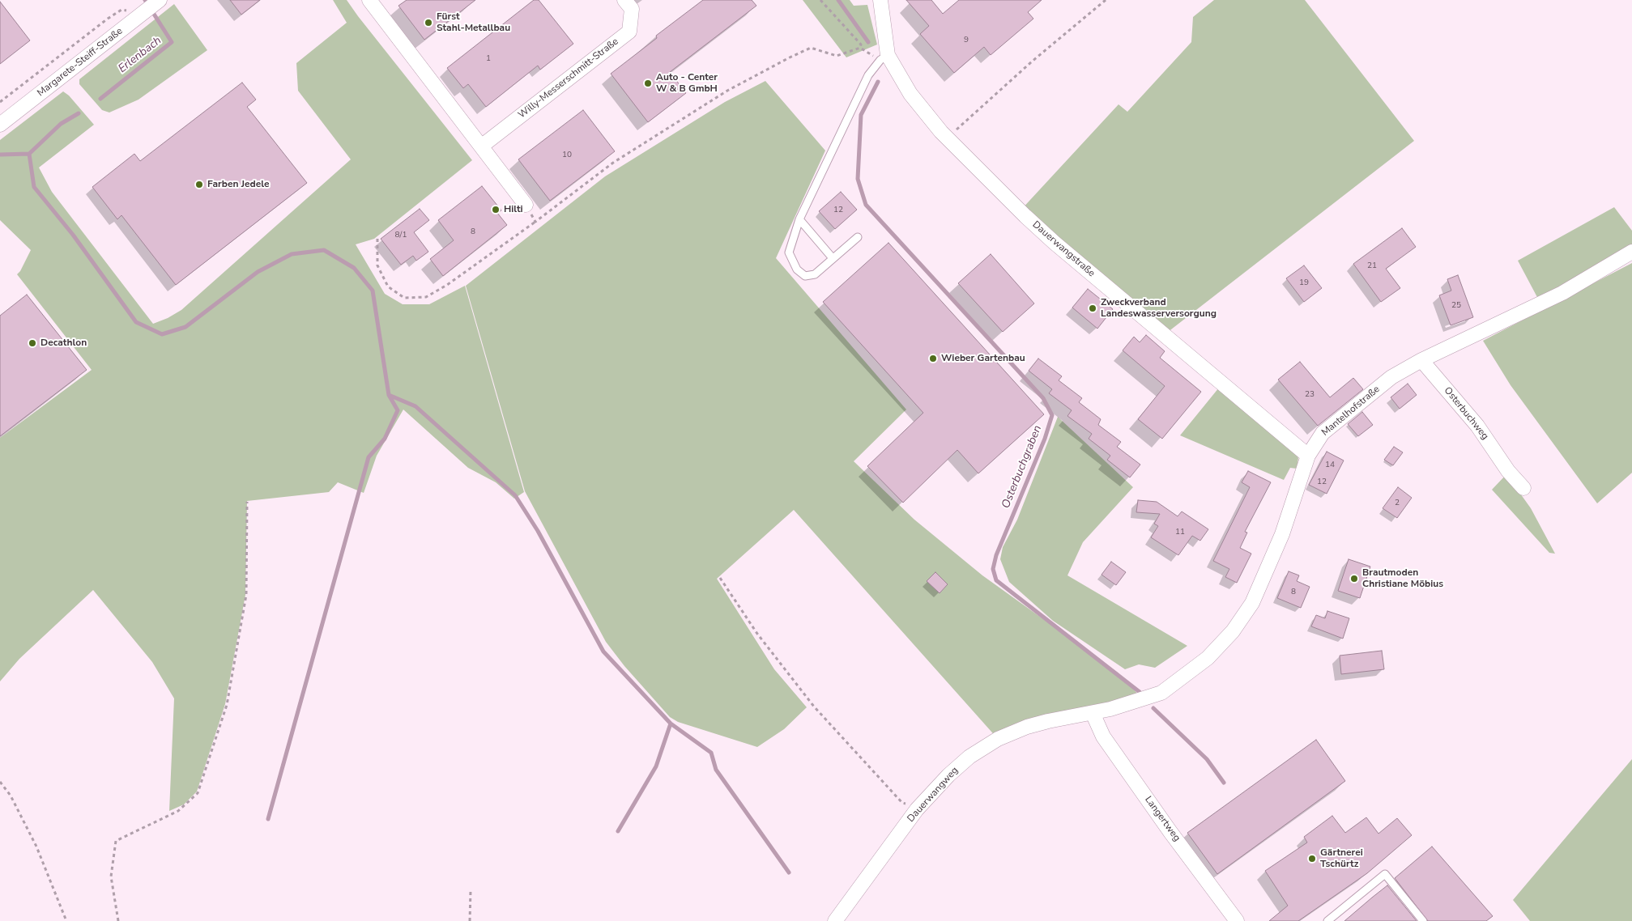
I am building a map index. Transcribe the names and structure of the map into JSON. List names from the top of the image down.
{
  "streets": {
    "street": [
      "Margarete-Steiff-Straße",
      "Willy-Messerschmitt-Straße",
      "Dauerwangstraße",
      "Mantelhofstraße",
      "Osterbuchweg",
      "Dauerwangweg",
      "Langertweg"
    ]
  },
  "crossings": [
    ["Dauerwangstraße", "Mantelhofstraße"],
    ["Mantelhofstraße", "Osterbuchweg"],
    ["Mantelhofstraße", "Dauerwangweg"],
    ["Mantelhofstraße", "Langertweg"],
    ["Dauerwangweg", "Langertweg"]
  ],
  "water": ["Erlenbach", "Osterbuchgraben"],
  "places": [
    "Fürst Stahl-Metallbau",
    "Auto - Center W & B GmbH",
    "Farben Jedele",
    "Hilti",
    "Zweckverband Landeswasserversorgung",
    "Decathlon",
    "Wieber Gartenbau",
    "Brautmoden Christiane Möbius",
    "Gärtnerei Tschürtz"
  ],
  "house_numbers": [
    "9",
    "1",
    "10",
    "12",
    "8",
    "8/1",
    "21",
    "19",
    "25",
    "23",
    "14",
    "12",
    "2",
    "11",
    "8"
  ]
}
